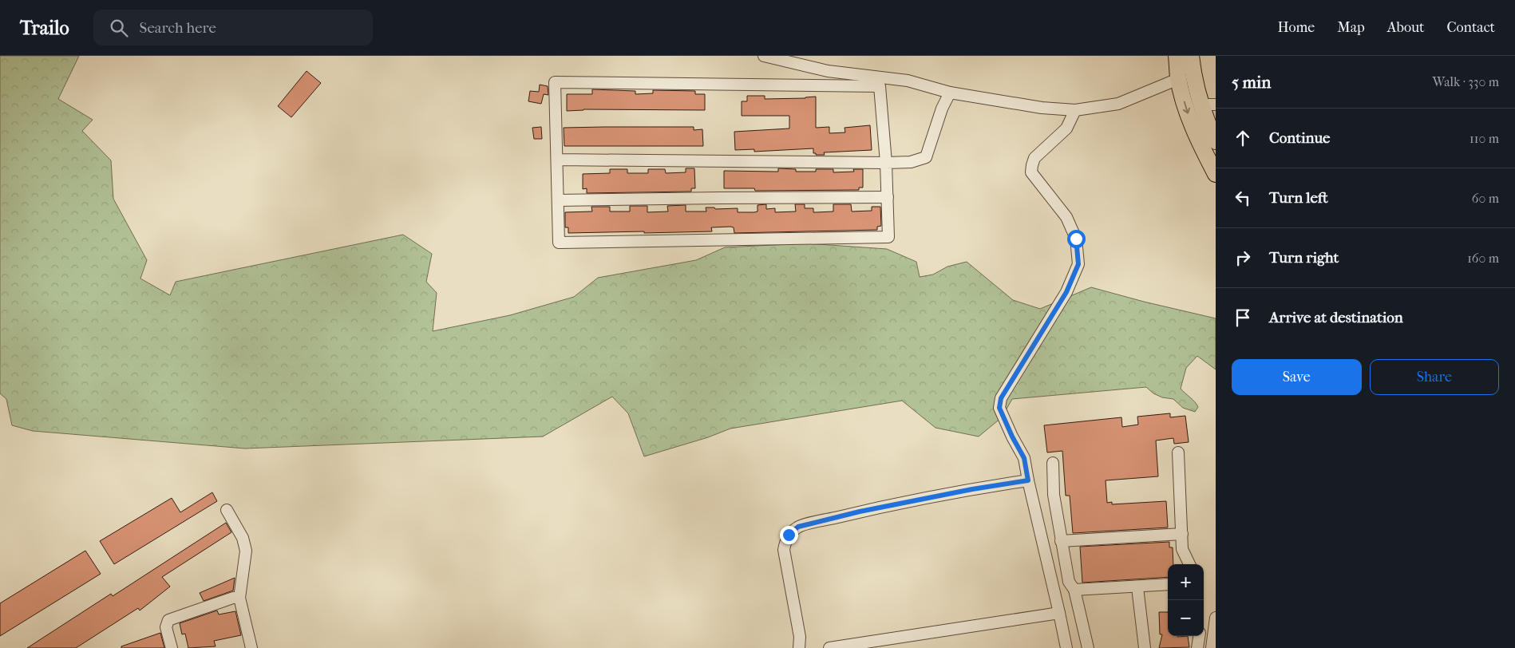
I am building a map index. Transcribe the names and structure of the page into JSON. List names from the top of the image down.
{
  "page": {
    "header": "Trailo",
    "search": "Search here",
    "nav": [
      "Home",
      "Map",
      "About",
      "Contact"
    ],
    "heading": ["5 min", "Walk · 330 m"],
    "list": [
      ["Continue", "110 m"],
      ["Turn left", "60 m"],
      ["Turn right", "160 m"],
      "Arrive at destination"
    ],
    "buttons": ["Save", "Share"],
    "map_buttons": ["+", "−"]
  }
}
